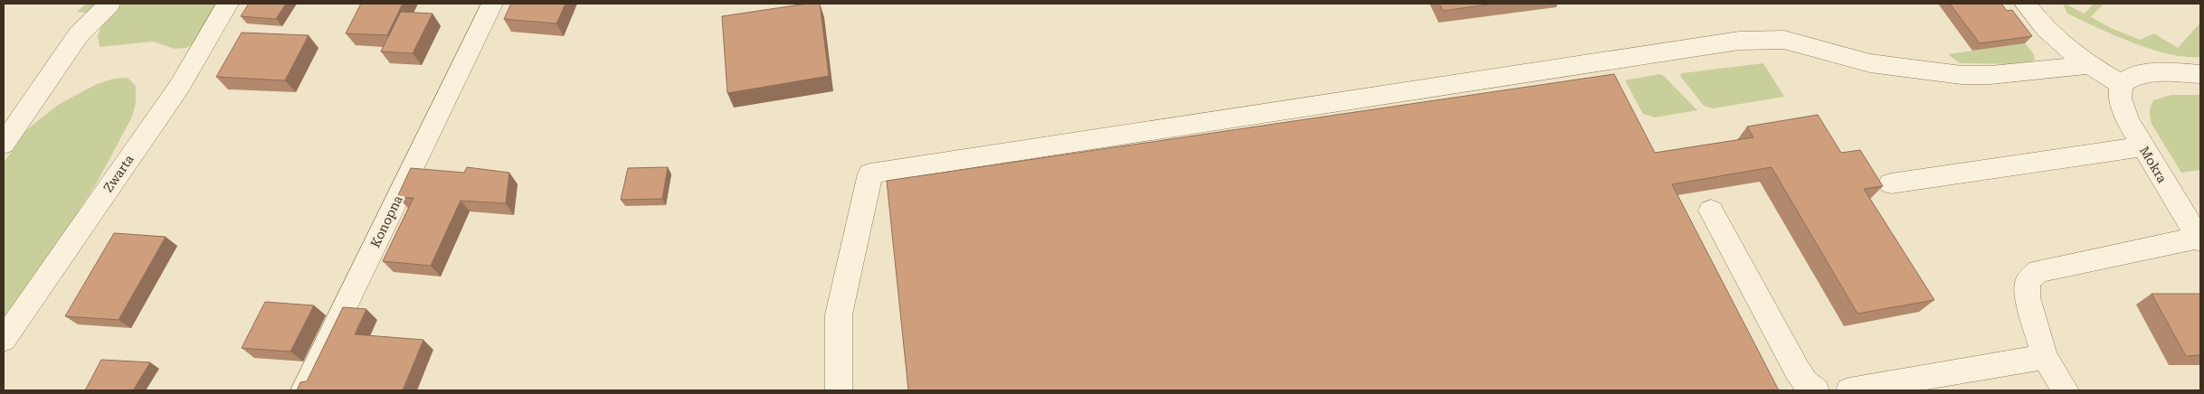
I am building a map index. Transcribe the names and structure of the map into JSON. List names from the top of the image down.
{
  "streets": {
    "street": ["Mokra", "Zwarta", "Konopna"]
  }
}
